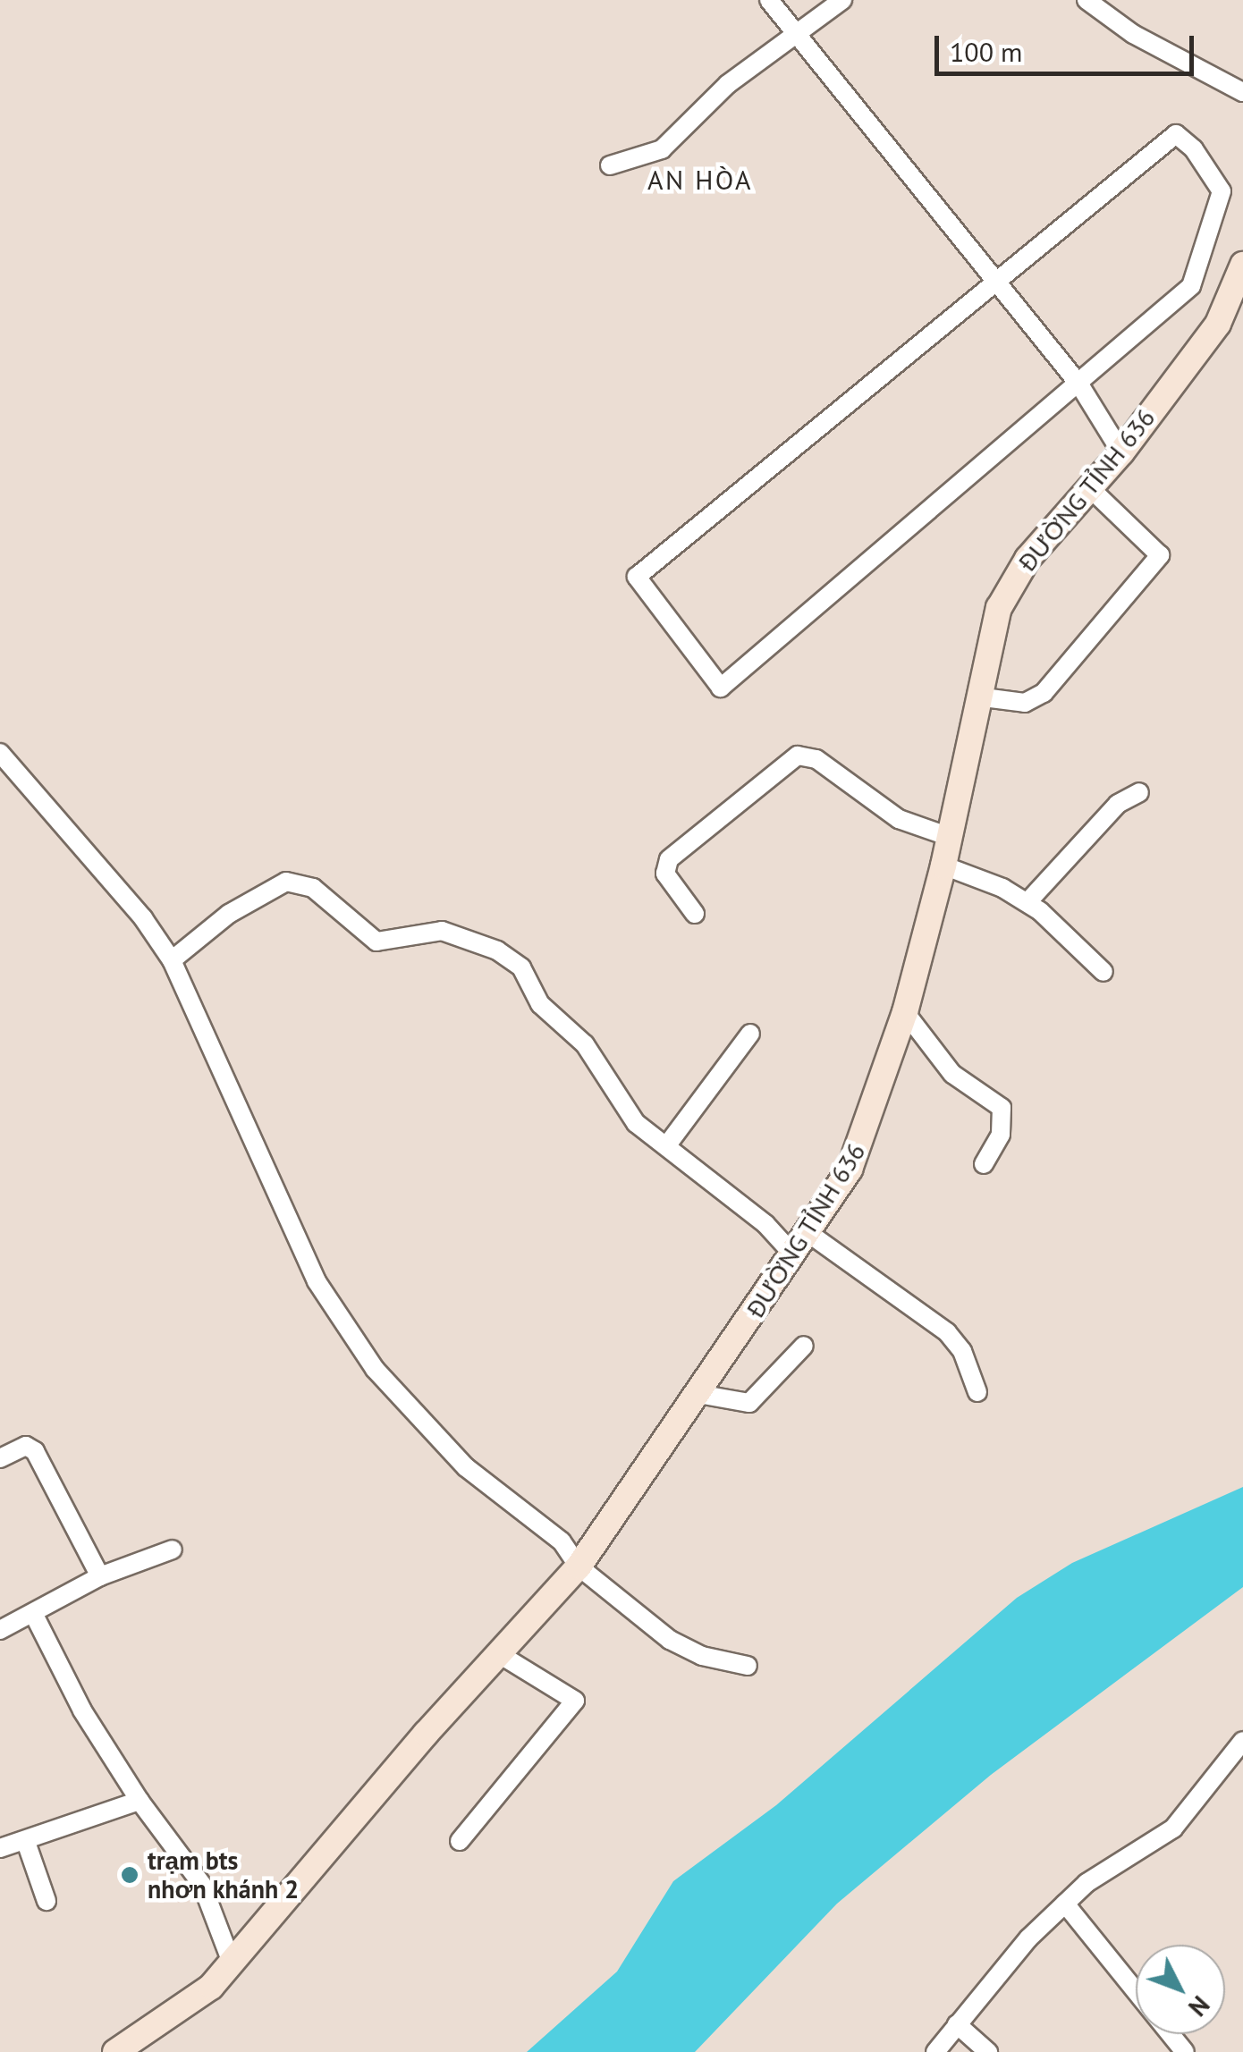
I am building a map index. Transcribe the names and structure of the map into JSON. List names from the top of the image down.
{
  "streets": {
    "main road": ["ĐƯỜNG TỈNH 636"]
  },
  "districts": ["AN HÒA"],
  "places": ["trạm bts nhơn khánh 2"],
  "scale_bar": "100 m",
  "north": "bottom right"
}
